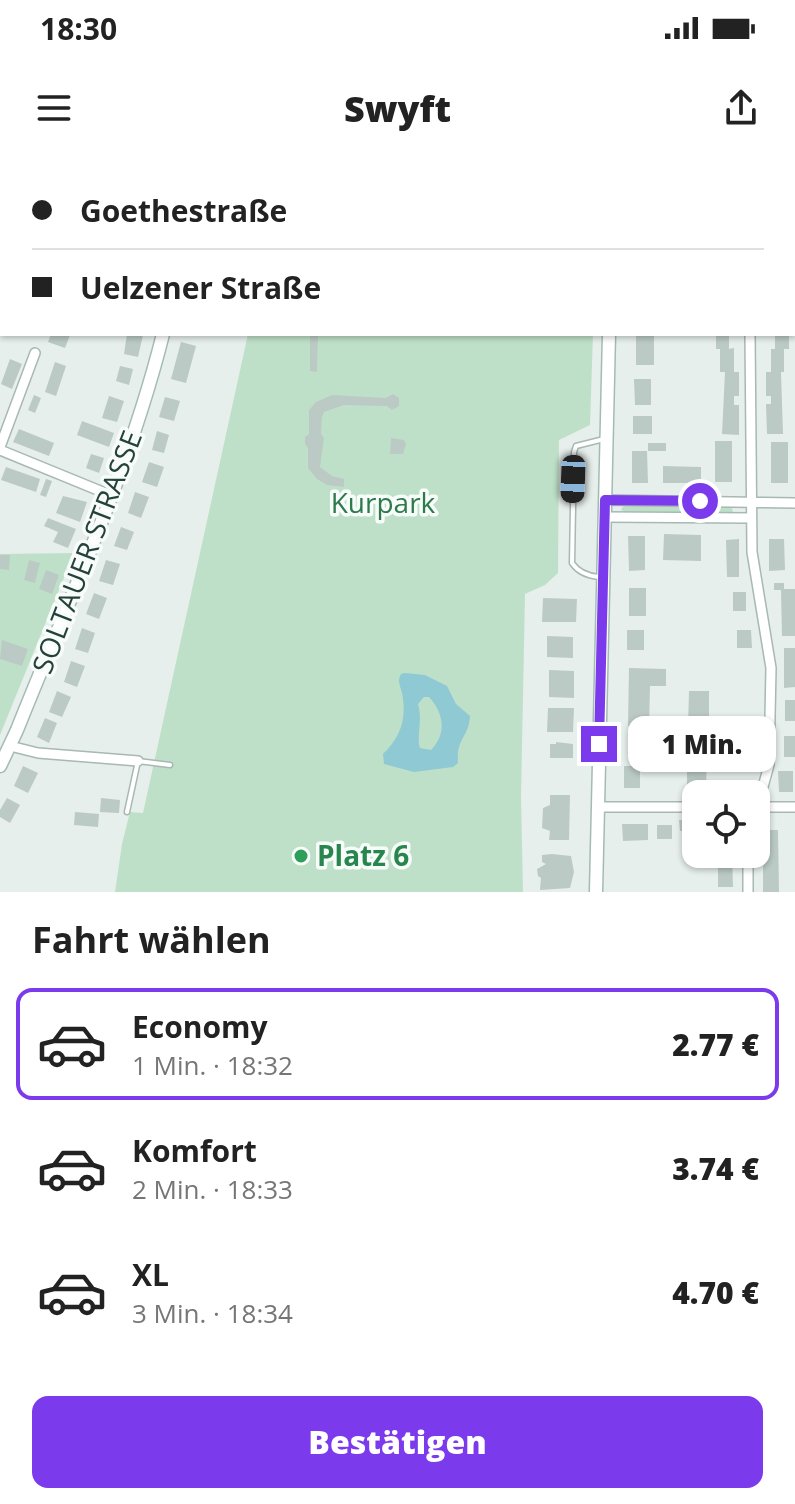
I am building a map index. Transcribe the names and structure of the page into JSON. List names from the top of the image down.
{
  "streets": {
    "street": ["SOLTAUER STRASSE"]
  },
  "parks": ["Kurpark"],
  "places": ["Platz 6"],
  "page": {
    "status": "18:30",
    "header": "Swyft",
    "banner": ["Goethestraße", "Uelzener Straße"],
    "bubble": "1 Min.",
    "heading": "Fahrt wählen",
    "list": [
      {
        "name": "Economy",
        "note": "1 Min. · 18:32",
        "value": "2.77 €"
      },
      {
        "name": "Komfort",
        "note": "2 Min. · 18:33",
        "value": "3.74 €"
      },
      {
        "name": "XL",
        "note": "3 Min. · 18:34",
        "value": "4.70 €"
      }
    ],
    "buttons": "Bestätigen"
  }
}
